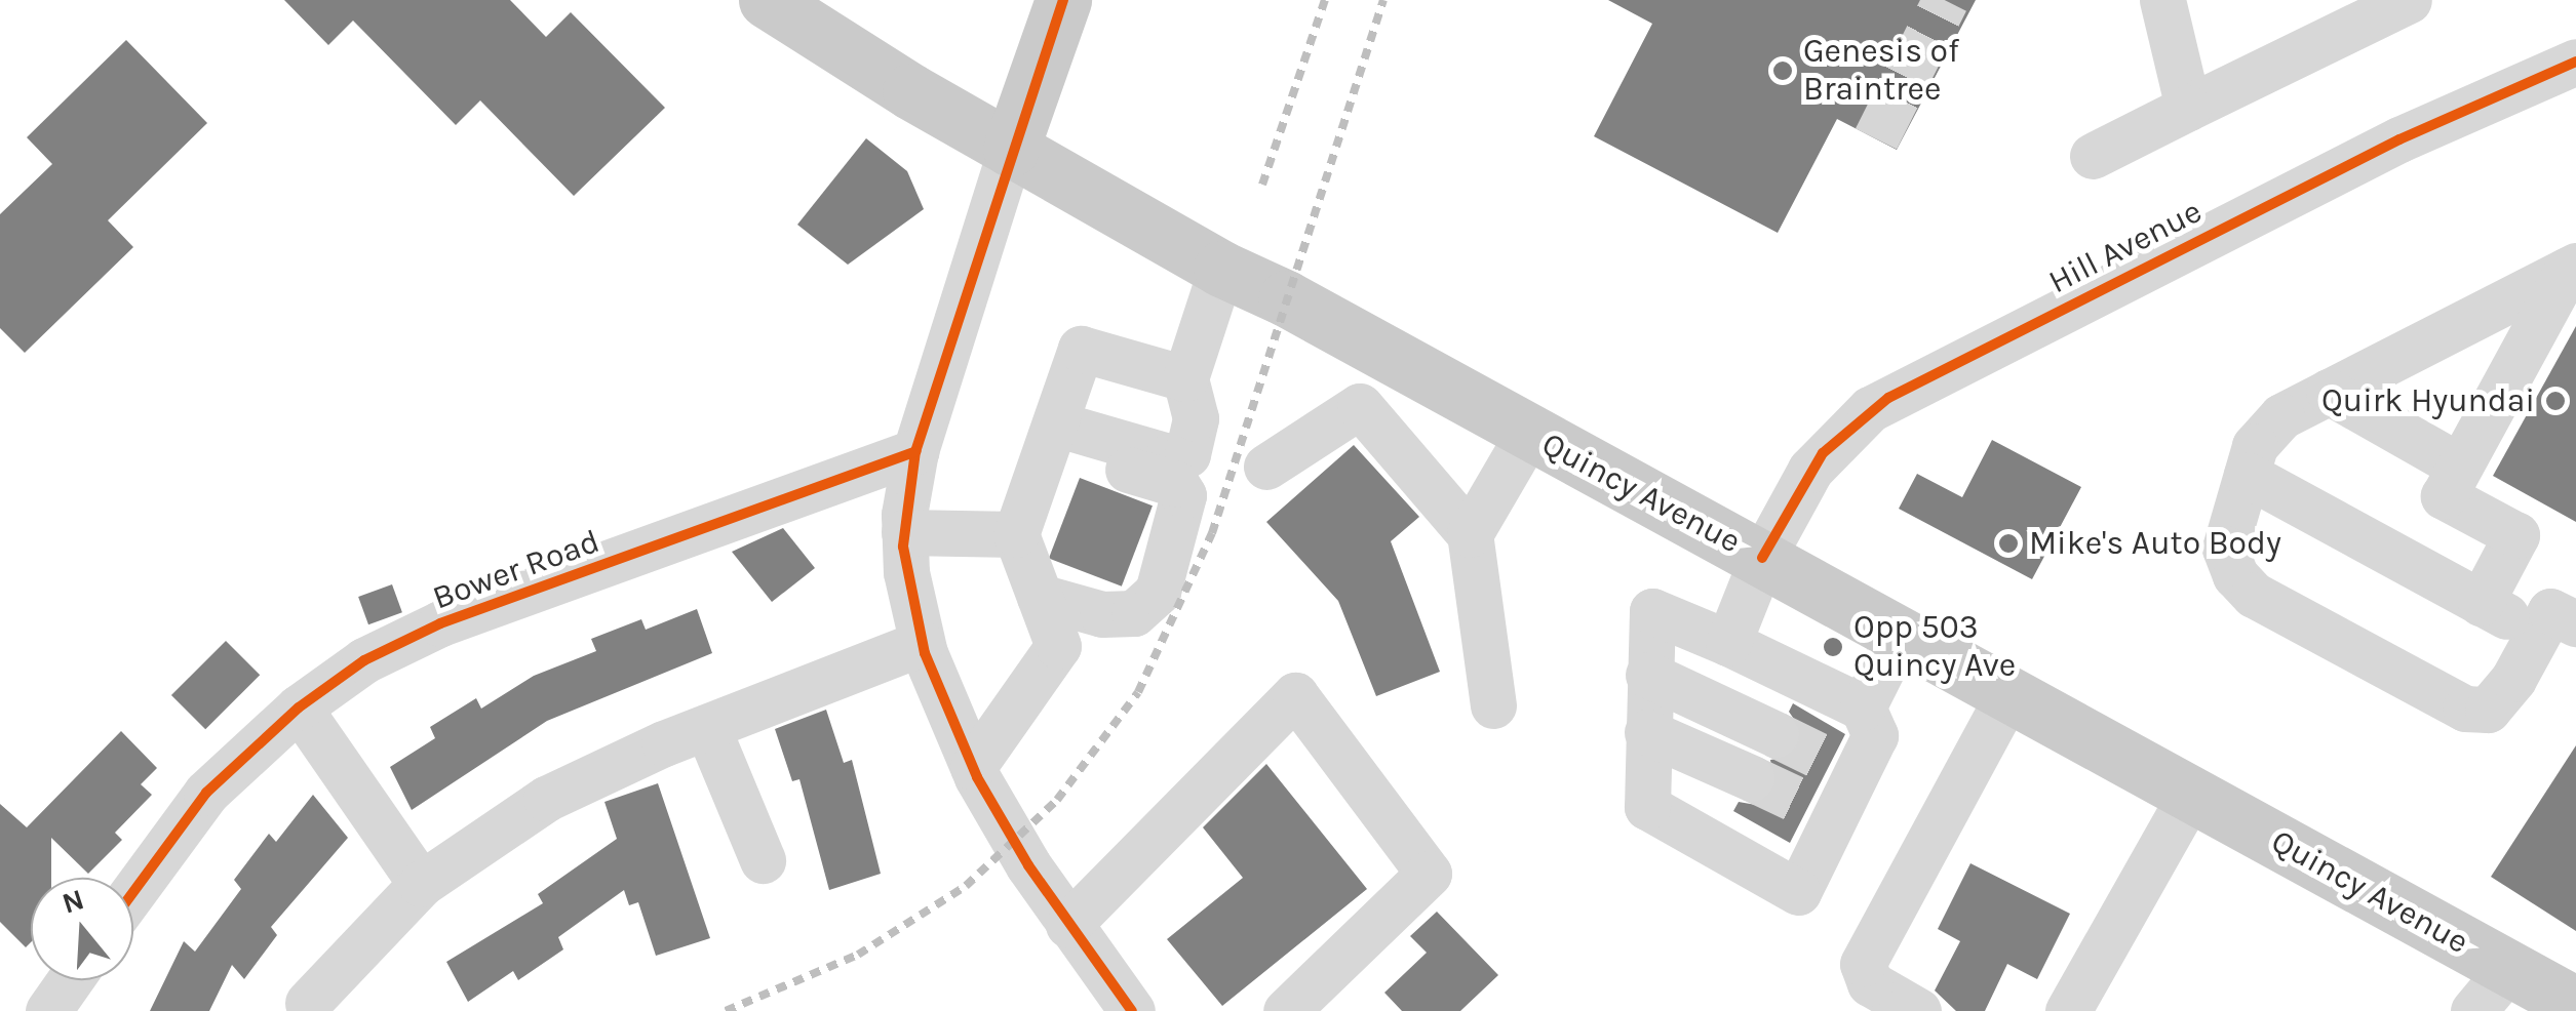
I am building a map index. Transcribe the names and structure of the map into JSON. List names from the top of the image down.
{
  "streets": {
    "main road": ["Quincy Avenue"],
    "street": ["Hill Avenue", "Bower Road"]
  },
  "crossings": [
    ["Hill Avenue", "Quincy Avenue"]
  ],
  "places": [
    "Genesis of Braintree",
    "Quirk Hyundai",
    "Mike's Auto Body",
    "Opp 503 Quincy Ave"
  ],
  "north": "top"
}
